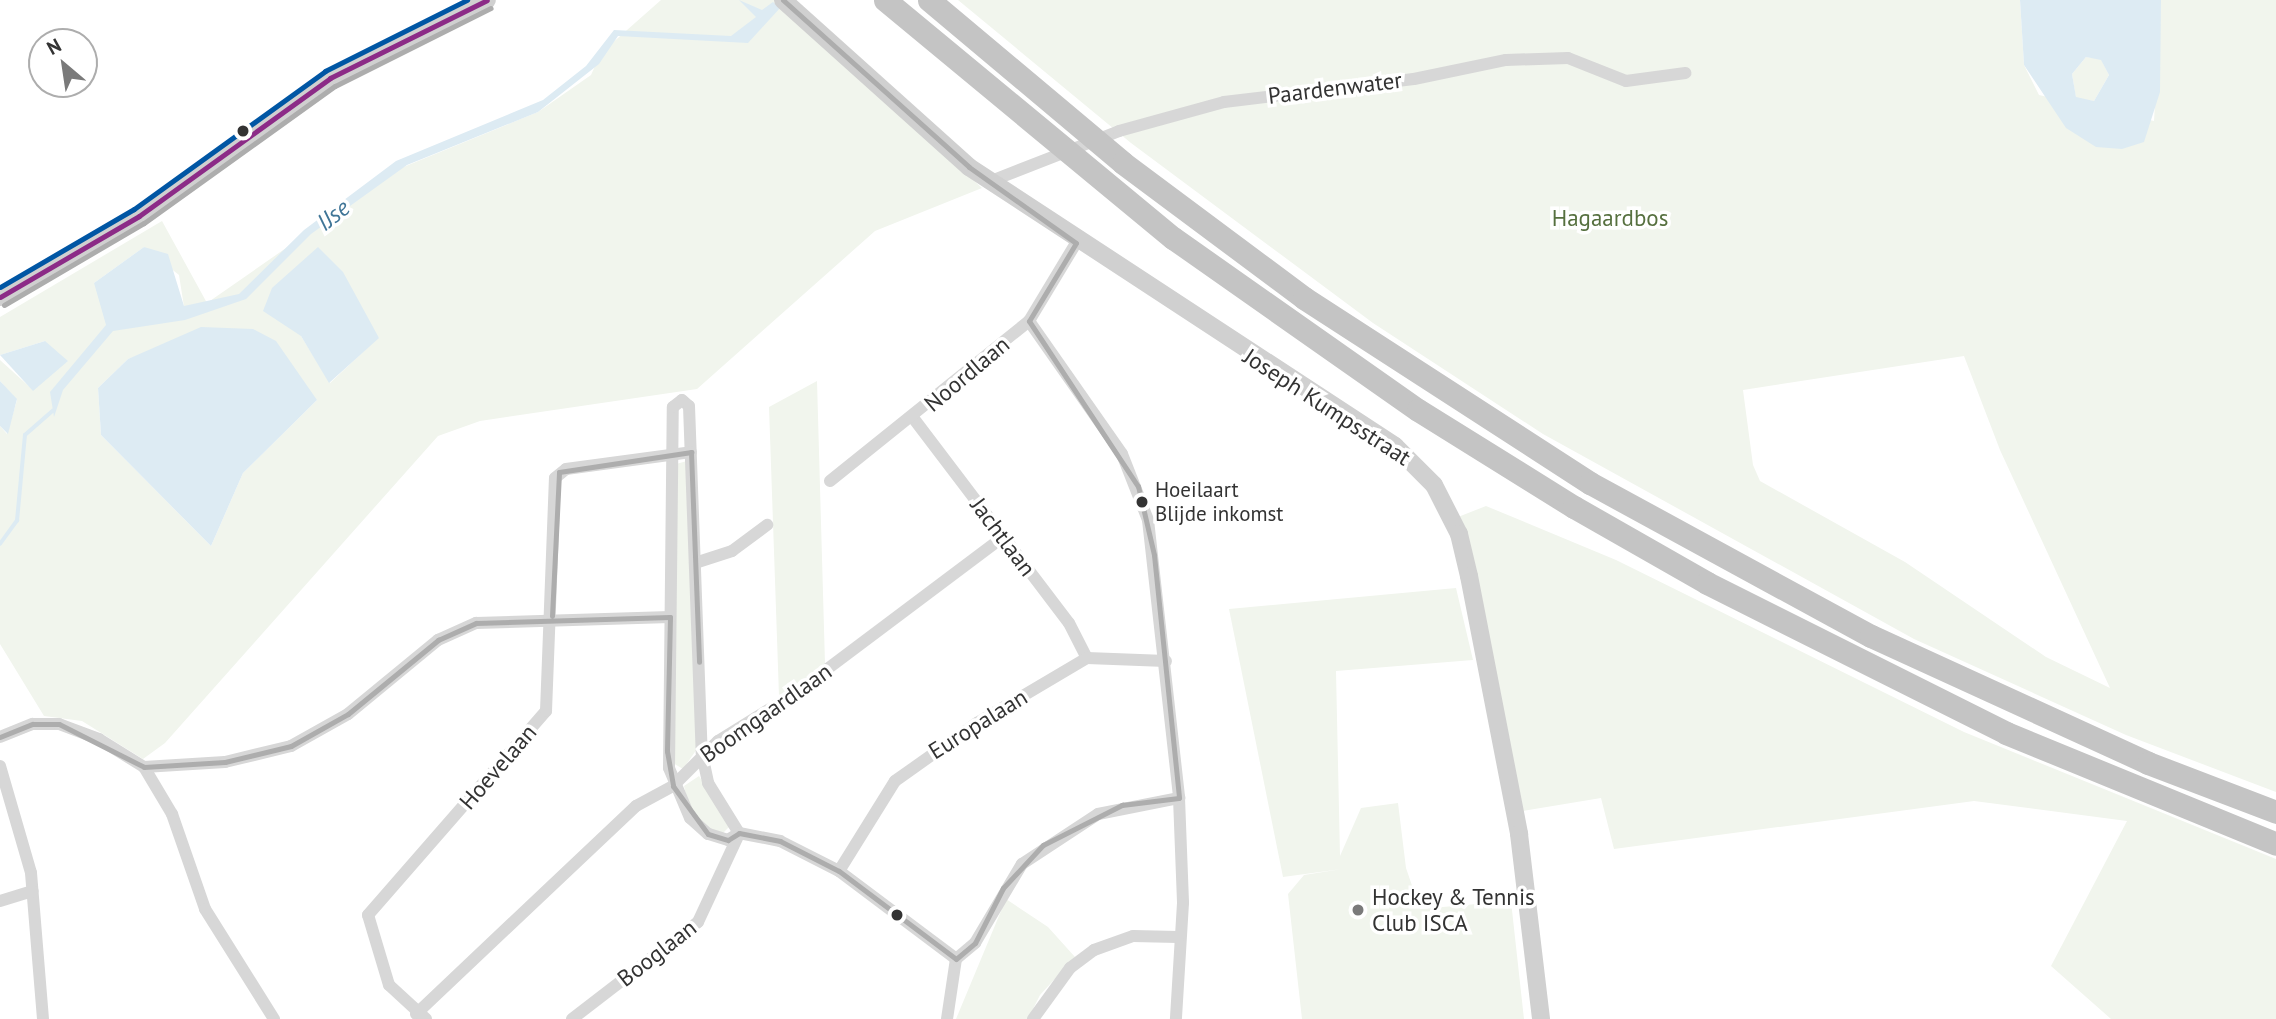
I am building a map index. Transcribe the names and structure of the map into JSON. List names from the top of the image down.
{
  "streets": {
    "street": [
      "Paardenwater",
      "Noordlaan",
      "Joseph Kumpsstraat",
      "Jachtlaan",
      "Boomgaardlaan",
      "Europalaan",
      "Hoevelaan",
      "Booglaan"
    ]
  },
  "crossings": [
    ["Paardenwater", "Joseph Kumpsstraat"],
    ["Noordlaan", "Joseph Kumpsstraat"],
    ["Noordlaan", "Jachtlaan"],
    ["Jachtlaan", "Boomgaardlaan"],
    ["Jachtlaan", "Europalaan"],
    ["Boomgaardlaan", "Hoevelaan"]
  ],
  "water": ["IJse"],
  "parks": ["Hagaardbos"],
  "places": ["Hoeilaart Blijde inkomst", "Hockey & Tennis Club ISCA"],
  "north": "top left"
}
